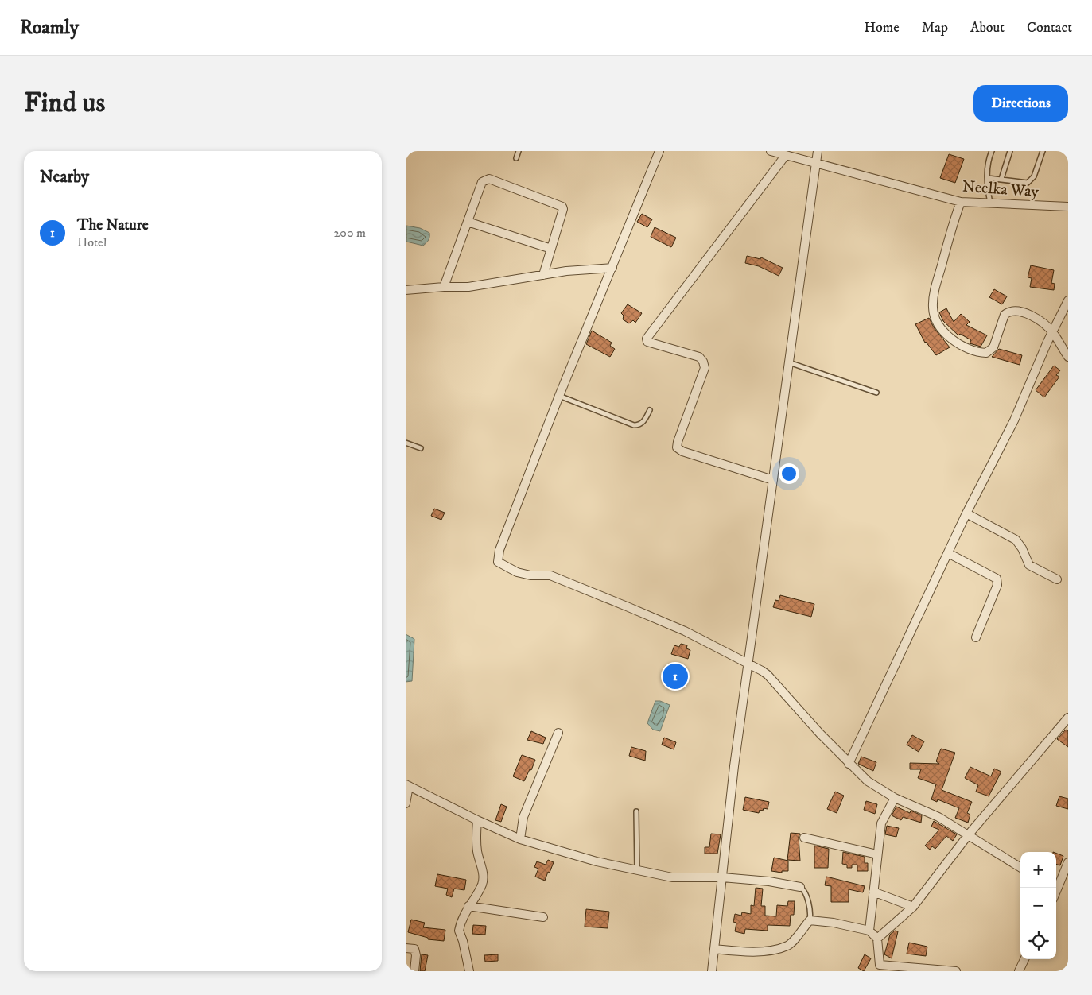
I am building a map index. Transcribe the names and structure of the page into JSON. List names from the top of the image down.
{
  "streets": {
    "street": ["Neelka Way"]
  },
  "page": {
    "header": "Roamly",
    "nav": [
      "Home",
      "Map",
      "About",
      "Contact"
    ],
    "buttons": "Directions",
    "title": "Find us",
    "heading": "Nearby",
    "list": [
      {
        "mark": "1",
        "name": "The Nature",
        "note": "Hotel",
        "value": "200 m"
      }
    ],
    "pins": "1",
    "map_buttons": ["+", "−"]
  }
}
